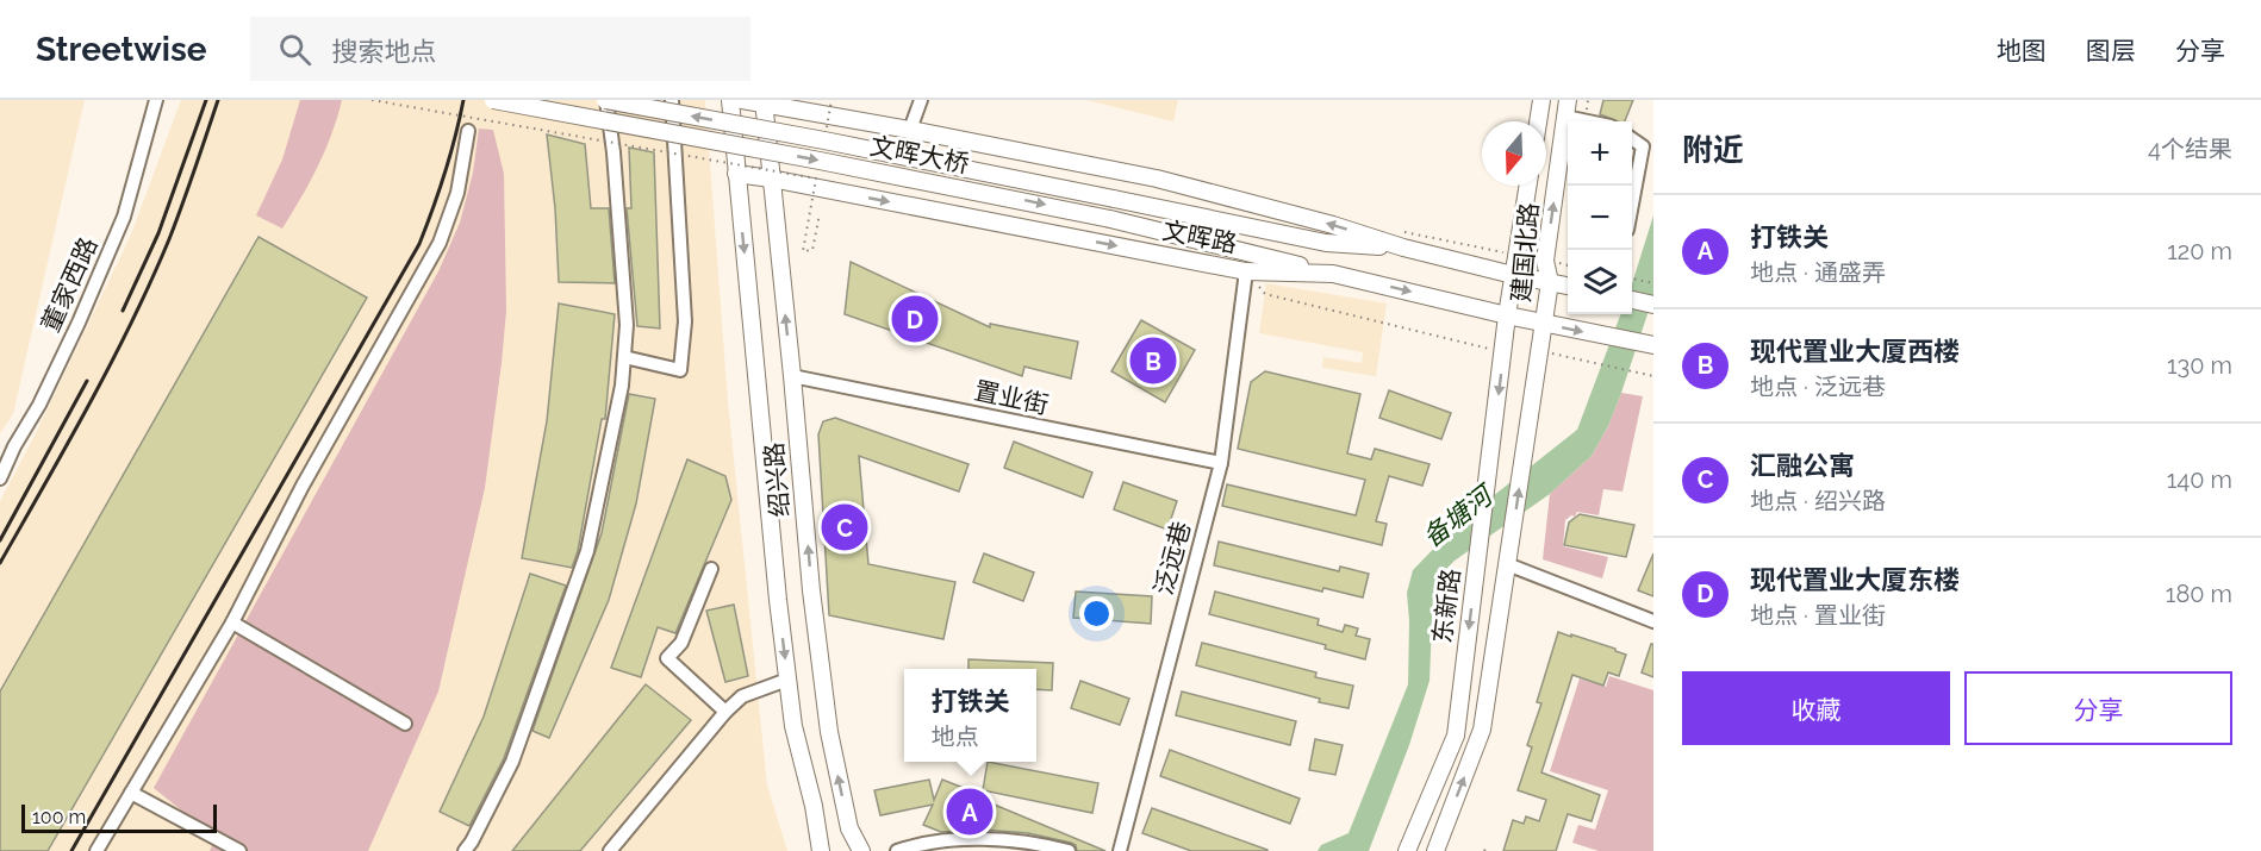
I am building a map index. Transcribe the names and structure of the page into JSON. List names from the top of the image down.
{
  "streets": {
    "main road": [
      "文晖大桥",
      "文晖路",
      "建国北路",
      "绍兴路",
      "东新路"
    ],
    "street": ["董家西路", "置业街", "泛远巷"]
  },
  "crossings": [
    ["文晖大桥", "文晖路"],
    ["文晖路", "建国北路"],
    ["文晖路", "绍兴路"],
    ["文晖路", "泛远巷"],
    ["文晖路", "东新路"],
    ["建国北路", "东新路"],
    ["置业街", "绍兴路"],
    ["置业街", "泛远巷"]
  ],
  "water": ["备塘河"],
  "scale_bar": "100 m",
  "north": "bottom",
  "page": {
    "header": "Streetwise",
    "search": "搜索地点",
    "nav": ["地图", "图层", "分享"],
    "heading": ["附近", "4个结果"],
    "map_buttons": ["+", "−"],
    "list": [
      {
        "mark": "A",
        "name": "打铁关",
        "note": "地点 · 通盛弄",
        "value": "120 m"
      },
      {
        "mark": "B",
        "name": "现代置业大厦西楼",
        "note": "地点 · 泛远巷",
        "value": "130 m"
      },
      {
        "mark": "C",
        "name": "汇融公寓",
        "note": "地点 · 绍兴路",
        "value": "140 m"
      },
      {
        "mark": "D",
        "name": "现代置业大厦东楼",
        "note": "地点 · 置业街",
        "value": "180 m"
      }
    ],
    "pins": [
      "D",
      "B",
      "C",
      "A"
    ],
    "buttons": ["收藏", "分享"],
    "popup": ["打铁关", "地点"],
    "scale": "100 m"
  }
}
